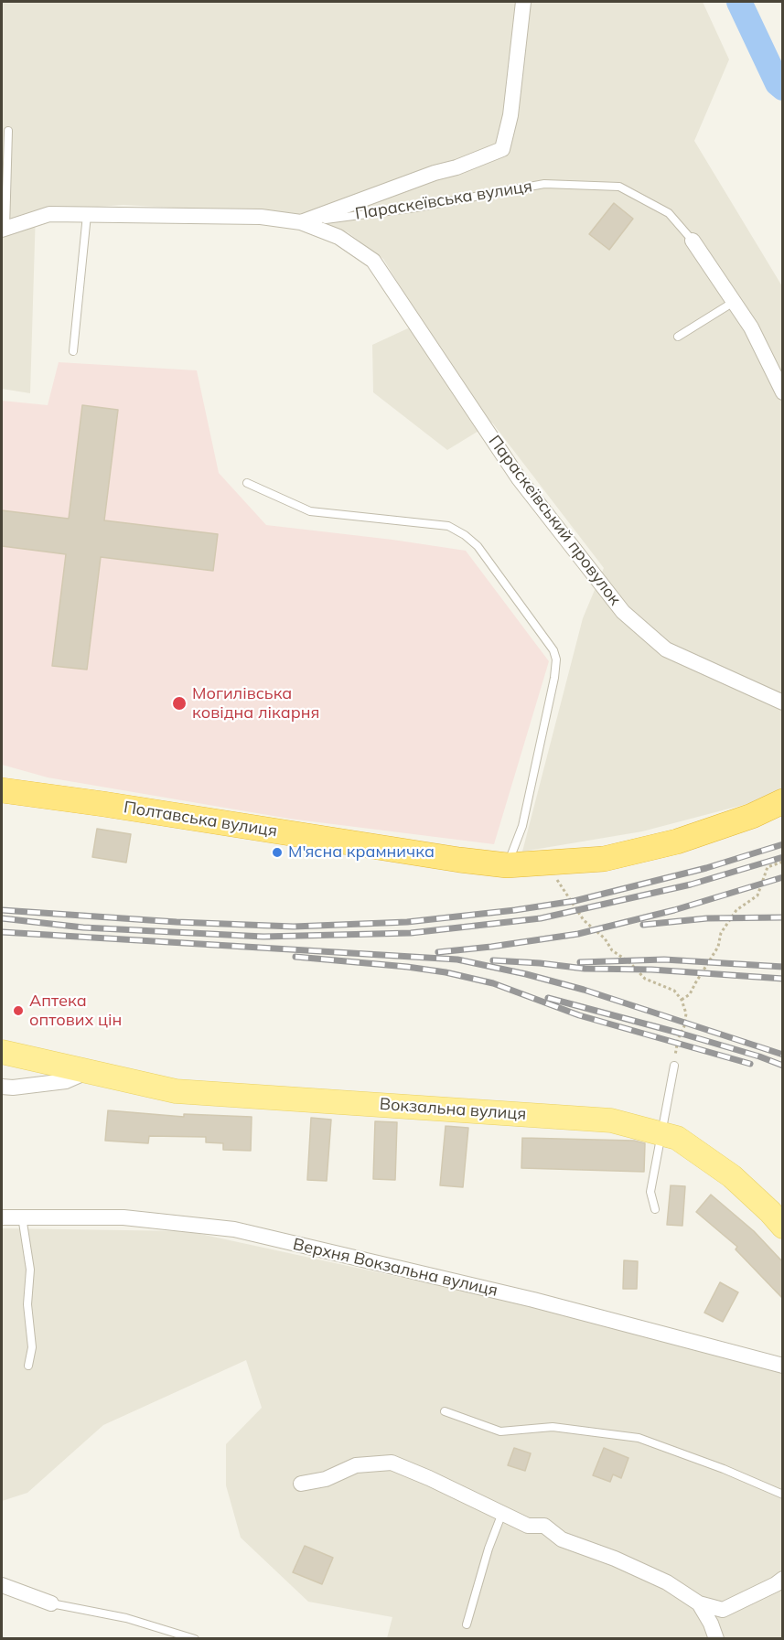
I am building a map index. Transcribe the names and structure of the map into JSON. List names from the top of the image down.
{
  "streets": {
    "highway": ["Полтавська вулиця"],
    "main road": ["Вокзальна вулиця"],
    "street": ["Параскеївська вулиця", "Параскеївський провулок", "Верхня Вокзальна вулиця"]
  },
  "crossings": [
    ["Параскеївська вулиця", "Параскеївський провулок"]
  ],
  "places": ["Могилівська ковідна лікарня", "М'ясна крамничка", "Аптека оптових цін"]
}
